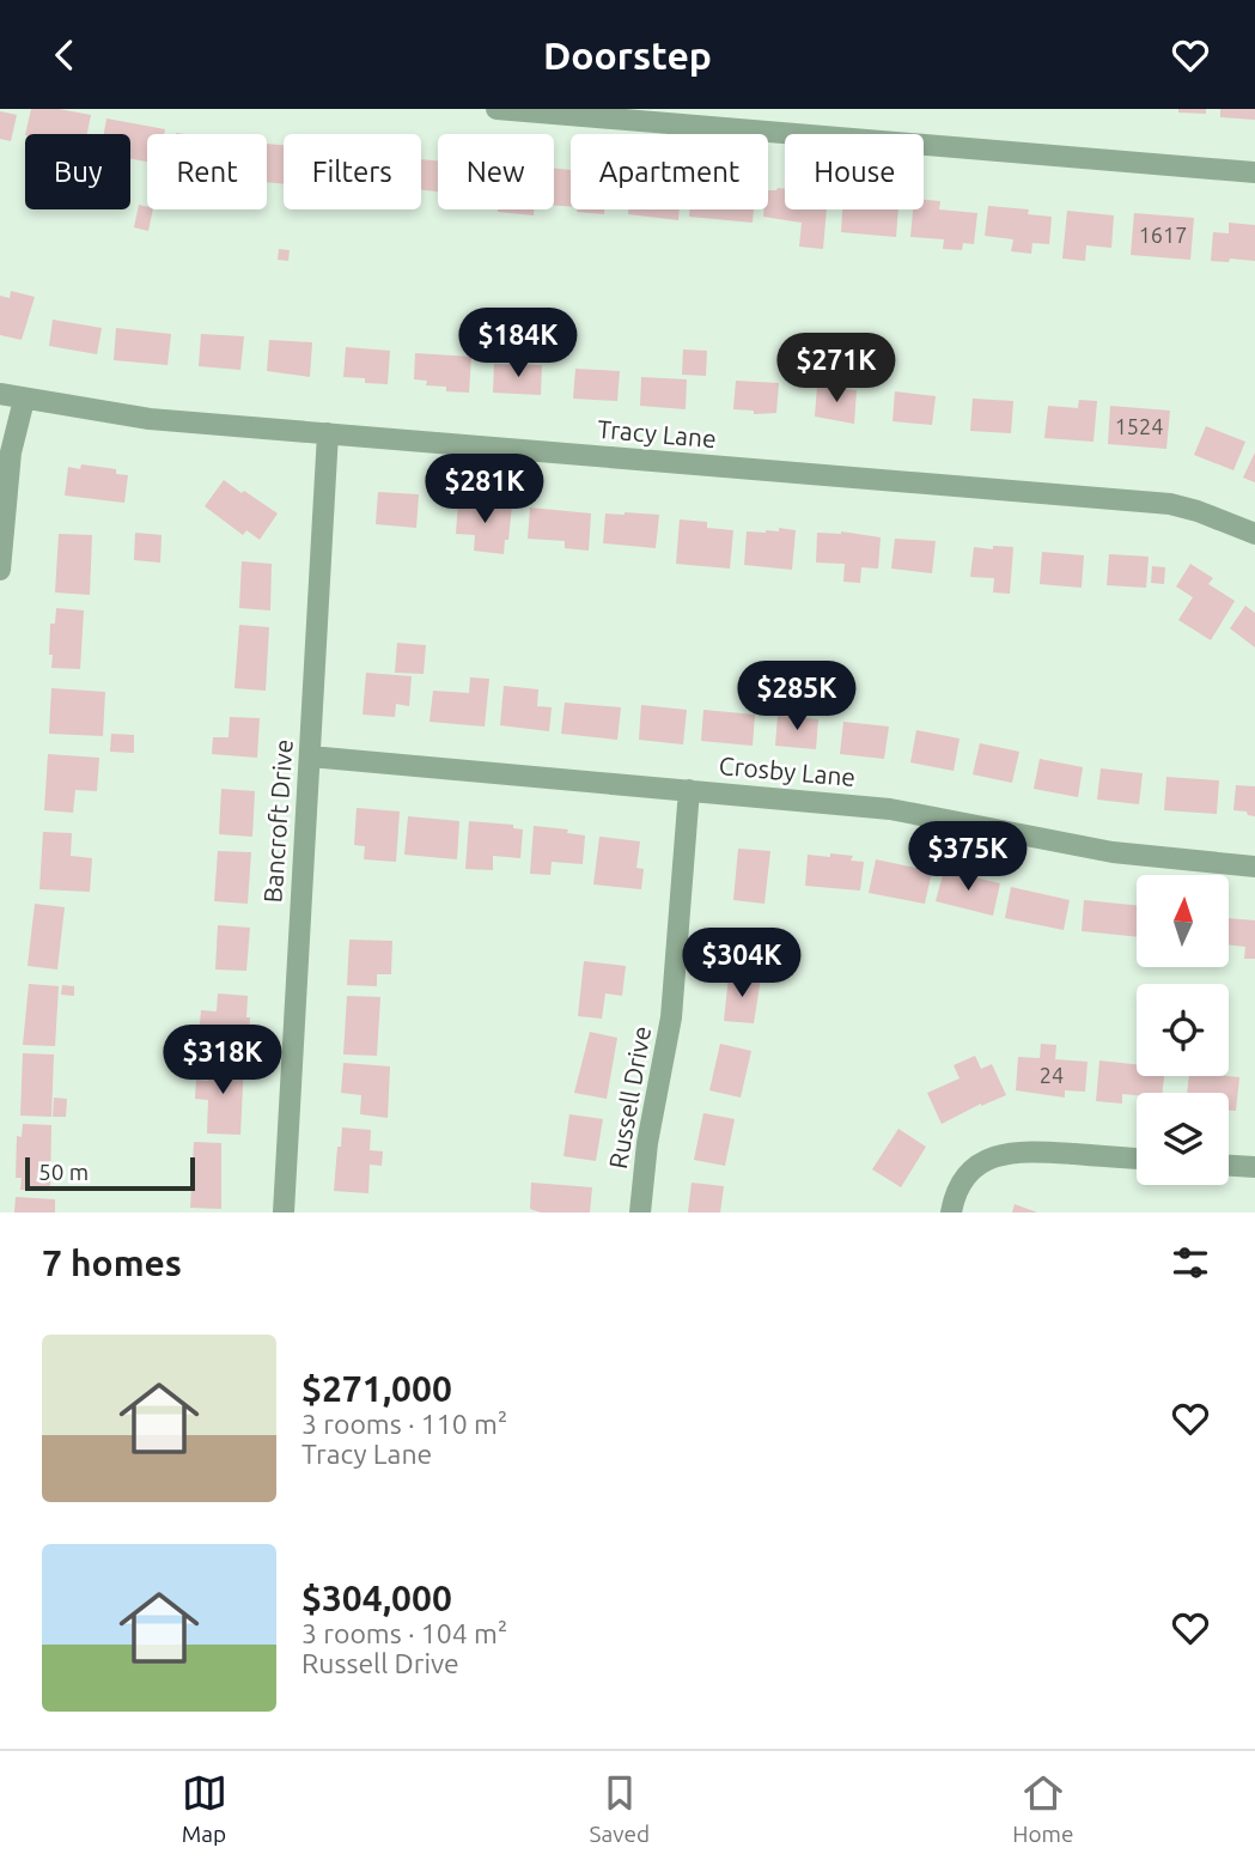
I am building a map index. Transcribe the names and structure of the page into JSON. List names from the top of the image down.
{
  "streets": {
    "street": [
      "Tracy Lane",
      "Crosby Lane",
      "Bancroft Drive",
      "Russell Drive"
    ]
  },
  "crossings": [
    ["Tracy Lane", "Bancroft Drive"],
    ["Crosby Lane", "Bancroft Drive"],
    ["Crosby Lane", "Russell Drive"]
  ],
  "house_numbers": ["1617", "1524", "24"],
  "scale_bar": "50 m",
  "north": "top",
  "page": {
    "header": "Doorstep",
    "chip": [
      "Buy",
      "Rent",
      "Filters",
      "New",
      "Apartment",
      "House"
    ],
    "price": [
      "$184K",
      "$271K",
      "$281K",
      "$285K",
      "$375K",
      "$304K",
      "$318K"
    ],
    "scale": "50 m",
    "heading": "7 homes",
    "list": [
      {
        "name": "$271,000",
        "note": "3 rooms · 110 m² · Tracy Lane"
      },
      {
        "name": "$304,000",
        "note": "3 rooms · 104 m² · Russell Drive"
      }
    ],
    "tabs": ["Map", "Saved", "Home"]
  }
}
